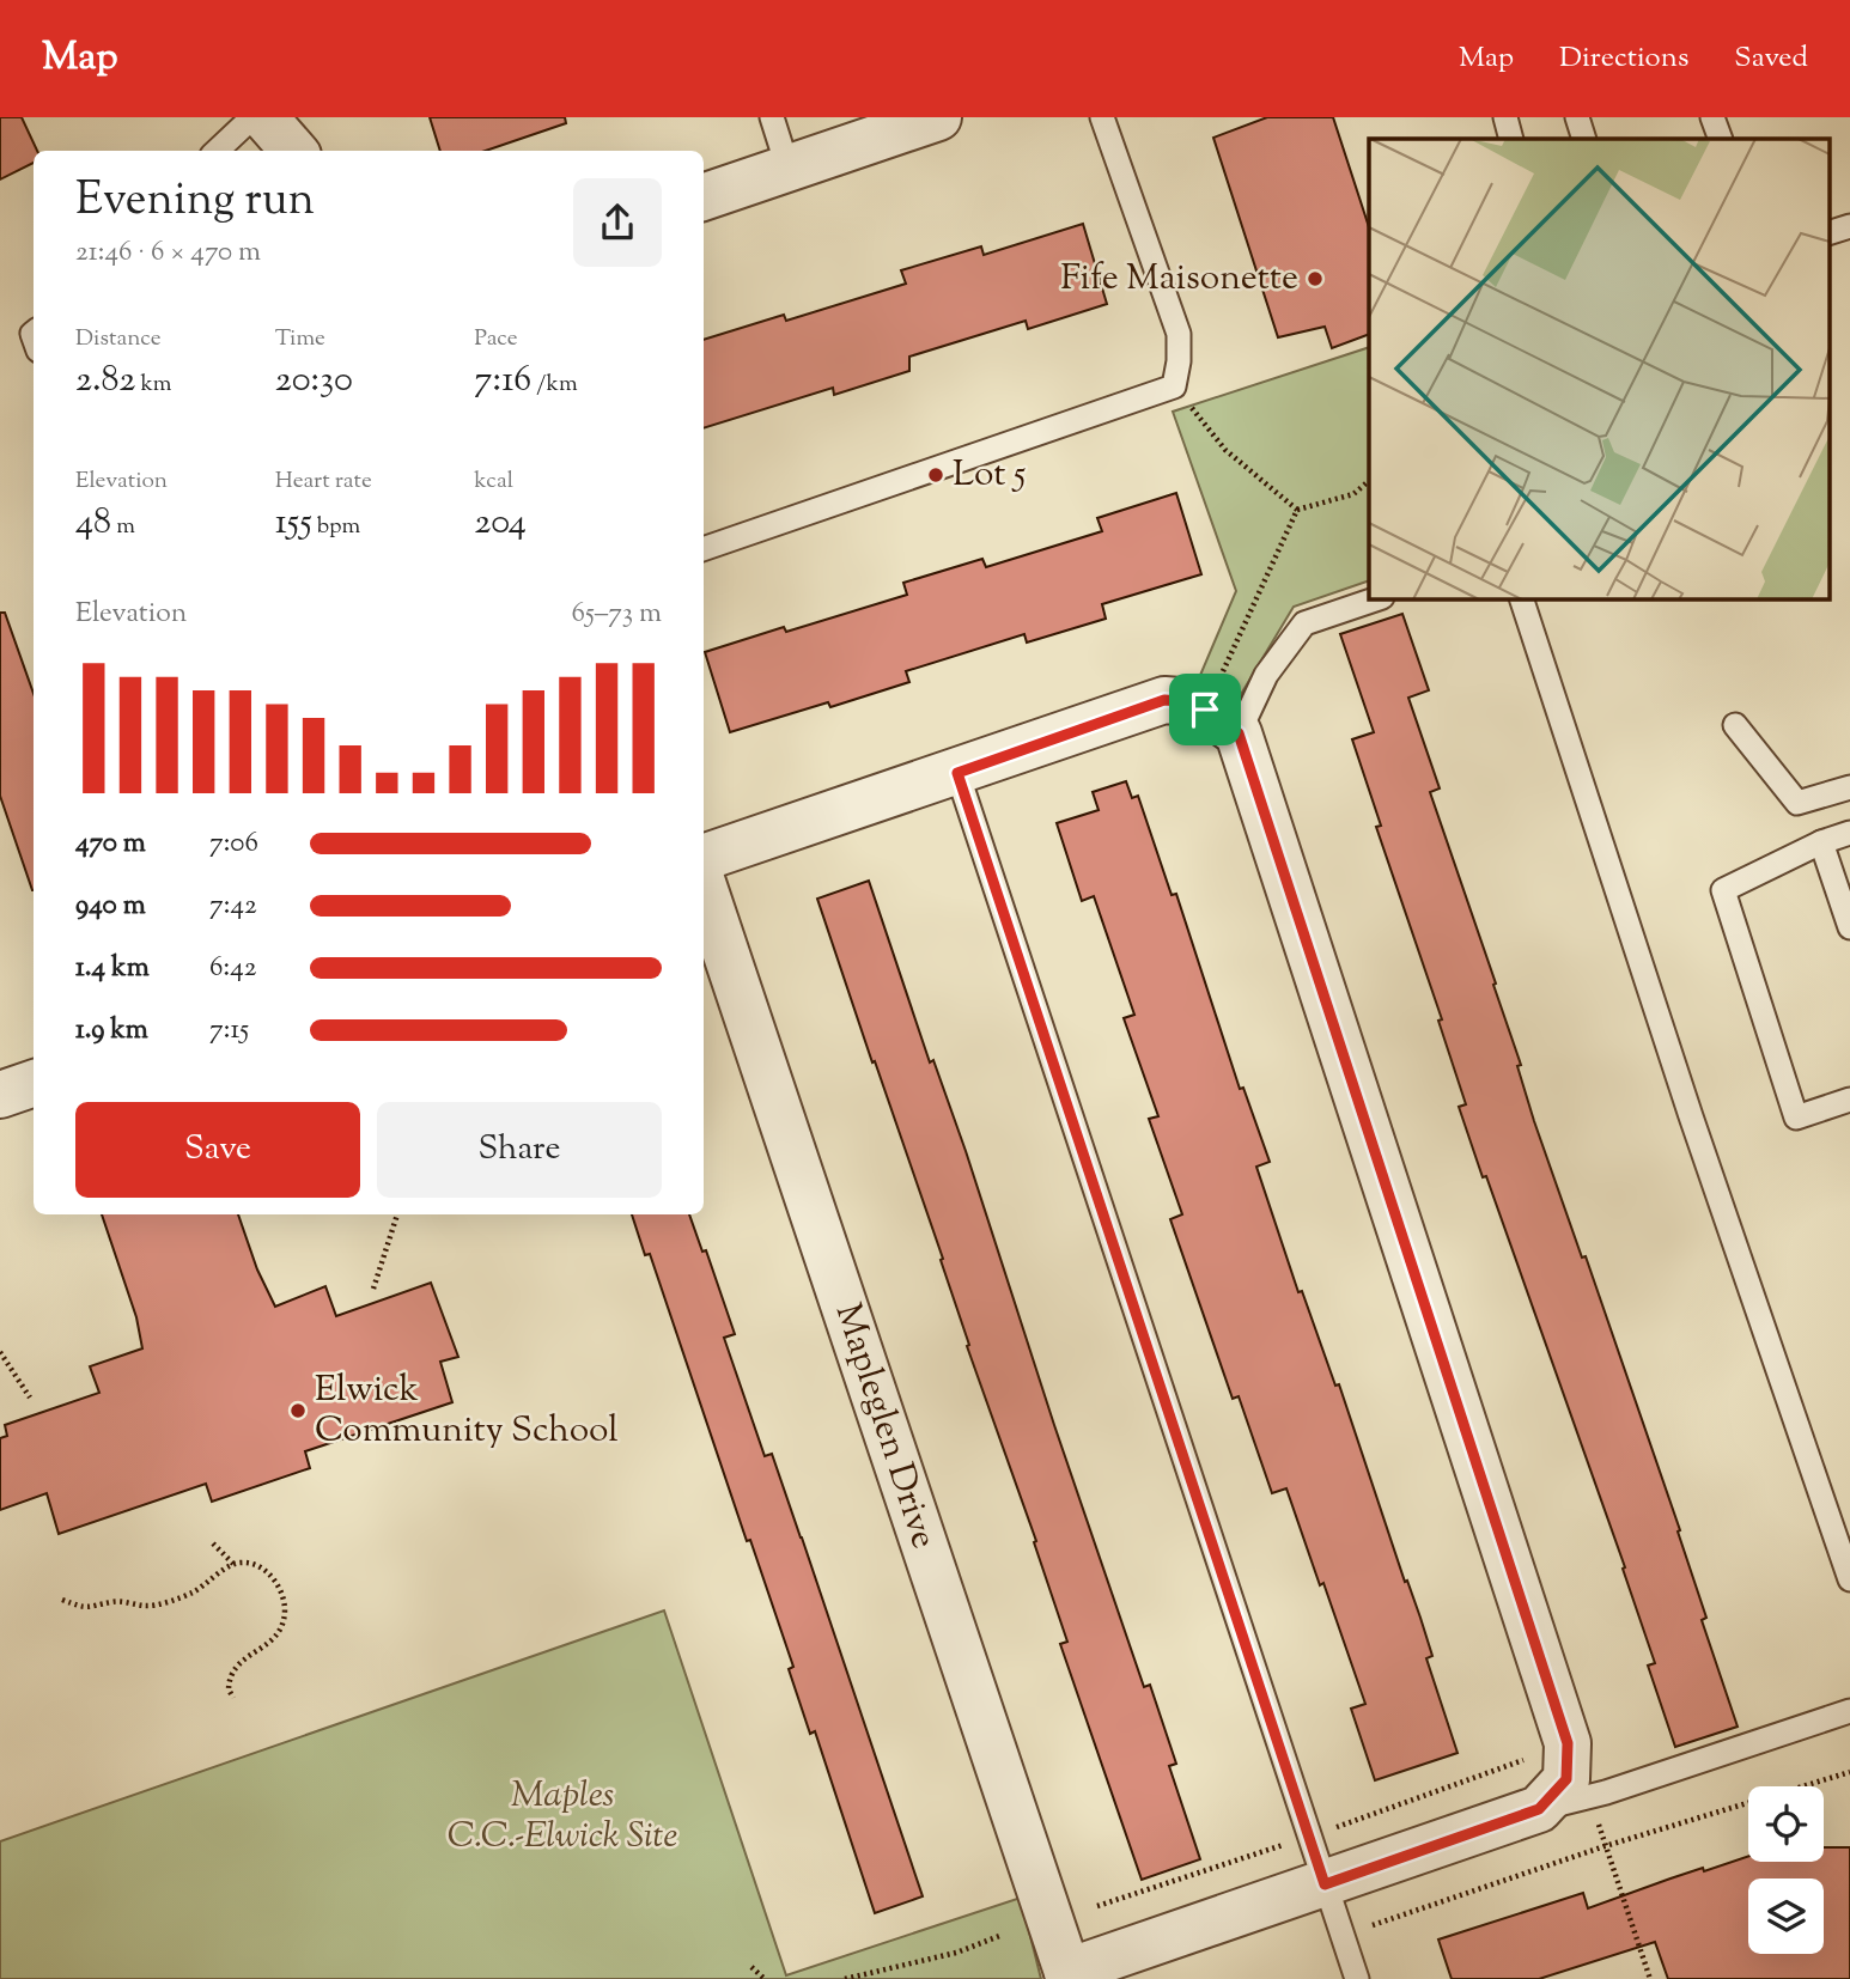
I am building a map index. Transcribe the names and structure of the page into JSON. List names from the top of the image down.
{
  "streets": {
    "street": ["Mapleglen Drive"]
  },
  "parks": ["Maples C.C.-Elwick Site"],
  "places": ["Fife Maisonette", "Lot 5", "Elwick Community School"],
  "page": {
    "header": "Map",
    "nav": ["Map", "Directions", "Saved"],
    "heading": ["Evening run", "21:46 · 6 × 470 m"],
    "stats": [
      ["Distance", "2.82 km"],
      ["Time", "20:30"],
      ["Pace", "7:16 /km"],
      ["Elevation", "48 m"],
      ["Heart rate", "155 bpm"],
      ["kcal", "204"]
    ],
    "chart": ["Elevation", "65–73 m"],
    "list": [
      {
        "name": "470 m",
        "note": "7:06"
      },
      {
        "name": "940 m",
        "note": "7:42"
      },
      {
        "name": "1.4 km",
        "note": "6:42"
      },
      {
        "name": "1.9 km",
        "note": "7:15"
      }
    ],
    "buttons": ["Save", "Share"]
  }
}
